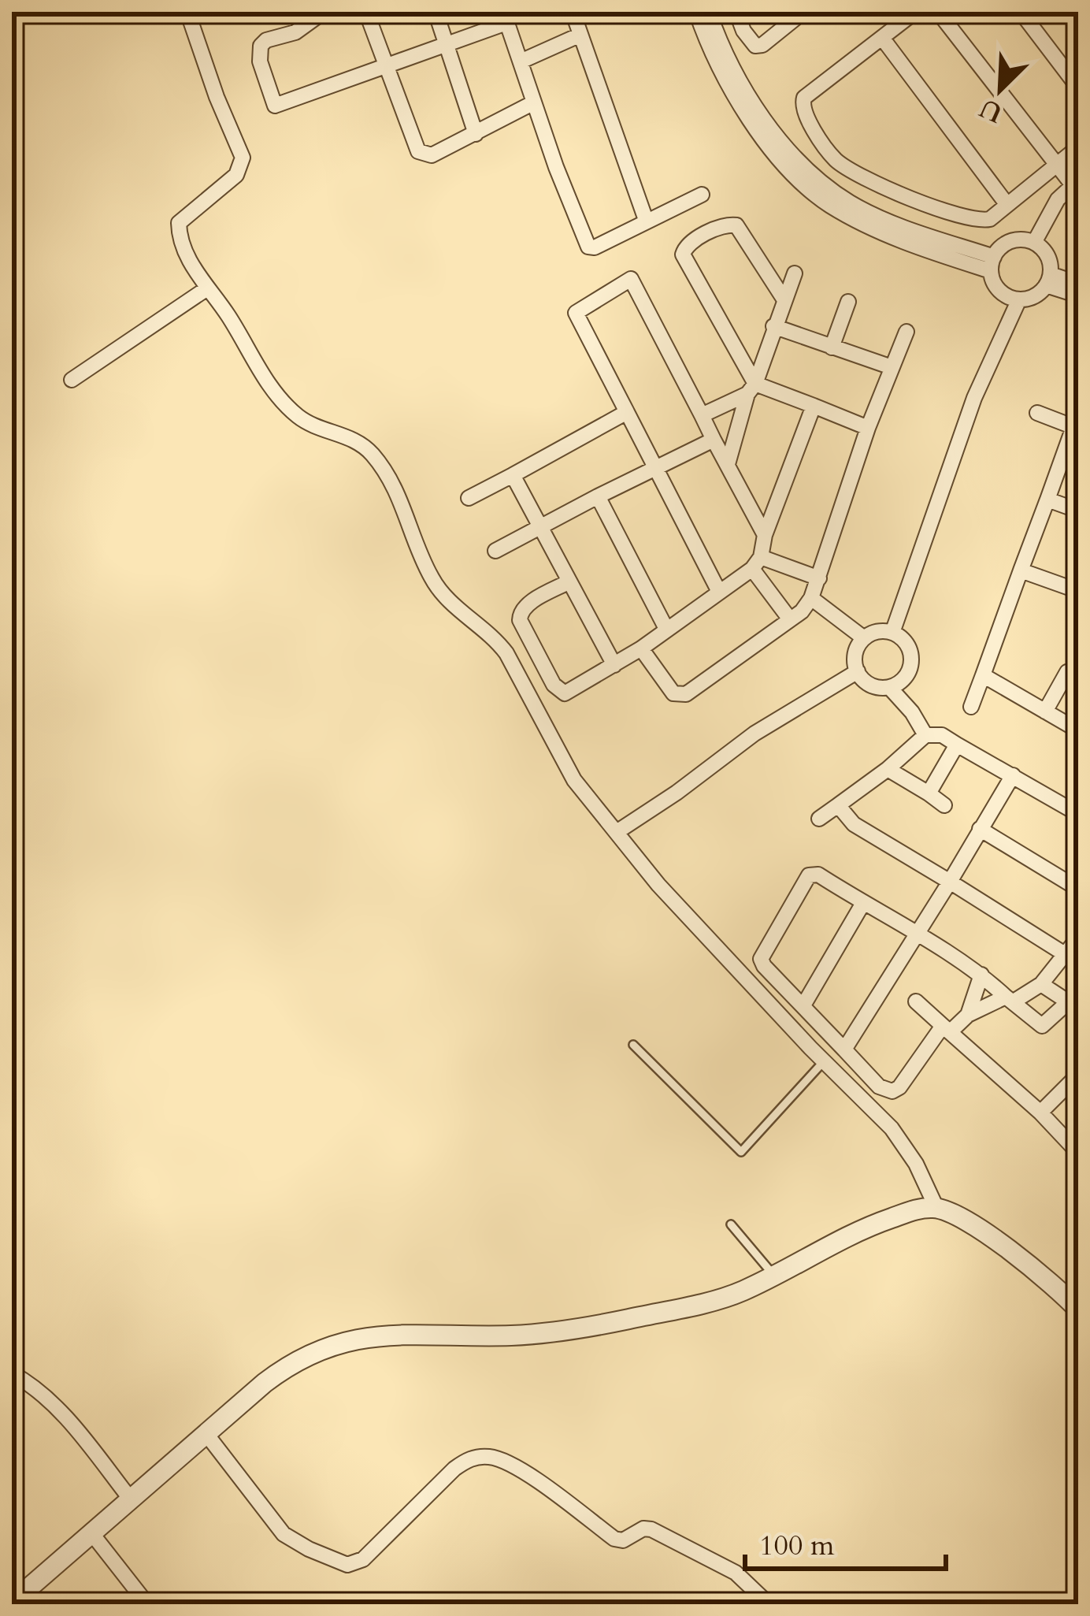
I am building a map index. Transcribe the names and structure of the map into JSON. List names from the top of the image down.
{
  "scale_bar": "100 m",
  "north": "bottom left"
}
